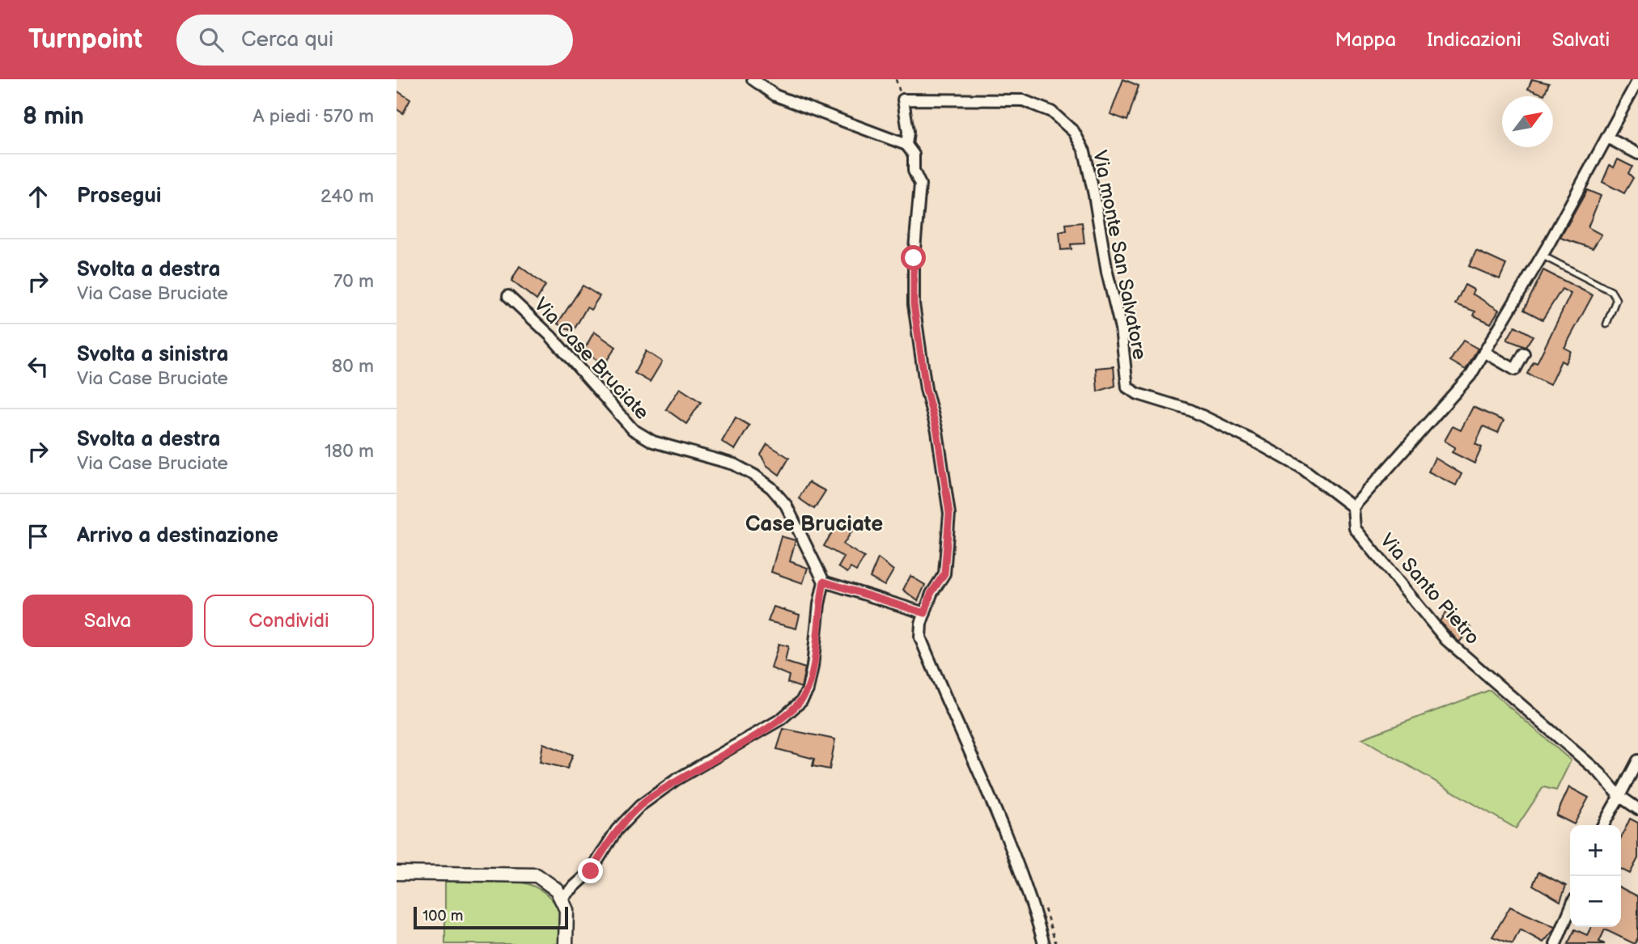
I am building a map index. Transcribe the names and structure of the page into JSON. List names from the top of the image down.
{
  "streets": {
    "street": ["Via monte San Salvatore", "Via Case Bruciate", "Via Santo Pietro"]
  },
  "crossings": [
    ["Via monte San Salvatore", "Via Santo Pietro"]
  ],
  "districts": ["Case Bruciate"],
  "scale_bar": "100 m",
  "north": "top right",
  "page": {
    "header": "Turnpoint",
    "search": "Cerca qui",
    "nav": ["Mappa", "Indicazioni", "Salvati"],
    "heading": ["8 min", "A piedi · 570 m"],
    "list": [
      ["Prosegui", "240 m"],
      ["Svolta a destra", "Via Case Bruciate", "70 m"],
      ["Svolta a sinistra", "Via Case Bruciate", "80 m"],
      ["Svolta a destra", "Via Case Bruciate", "180 m"],
      "Arrivo a destinazione"
    ],
    "buttons": ["Salva", "Condividi"],
    "map_buttons": ["+", "−"],
    "scale": "100 m"
  }
}
